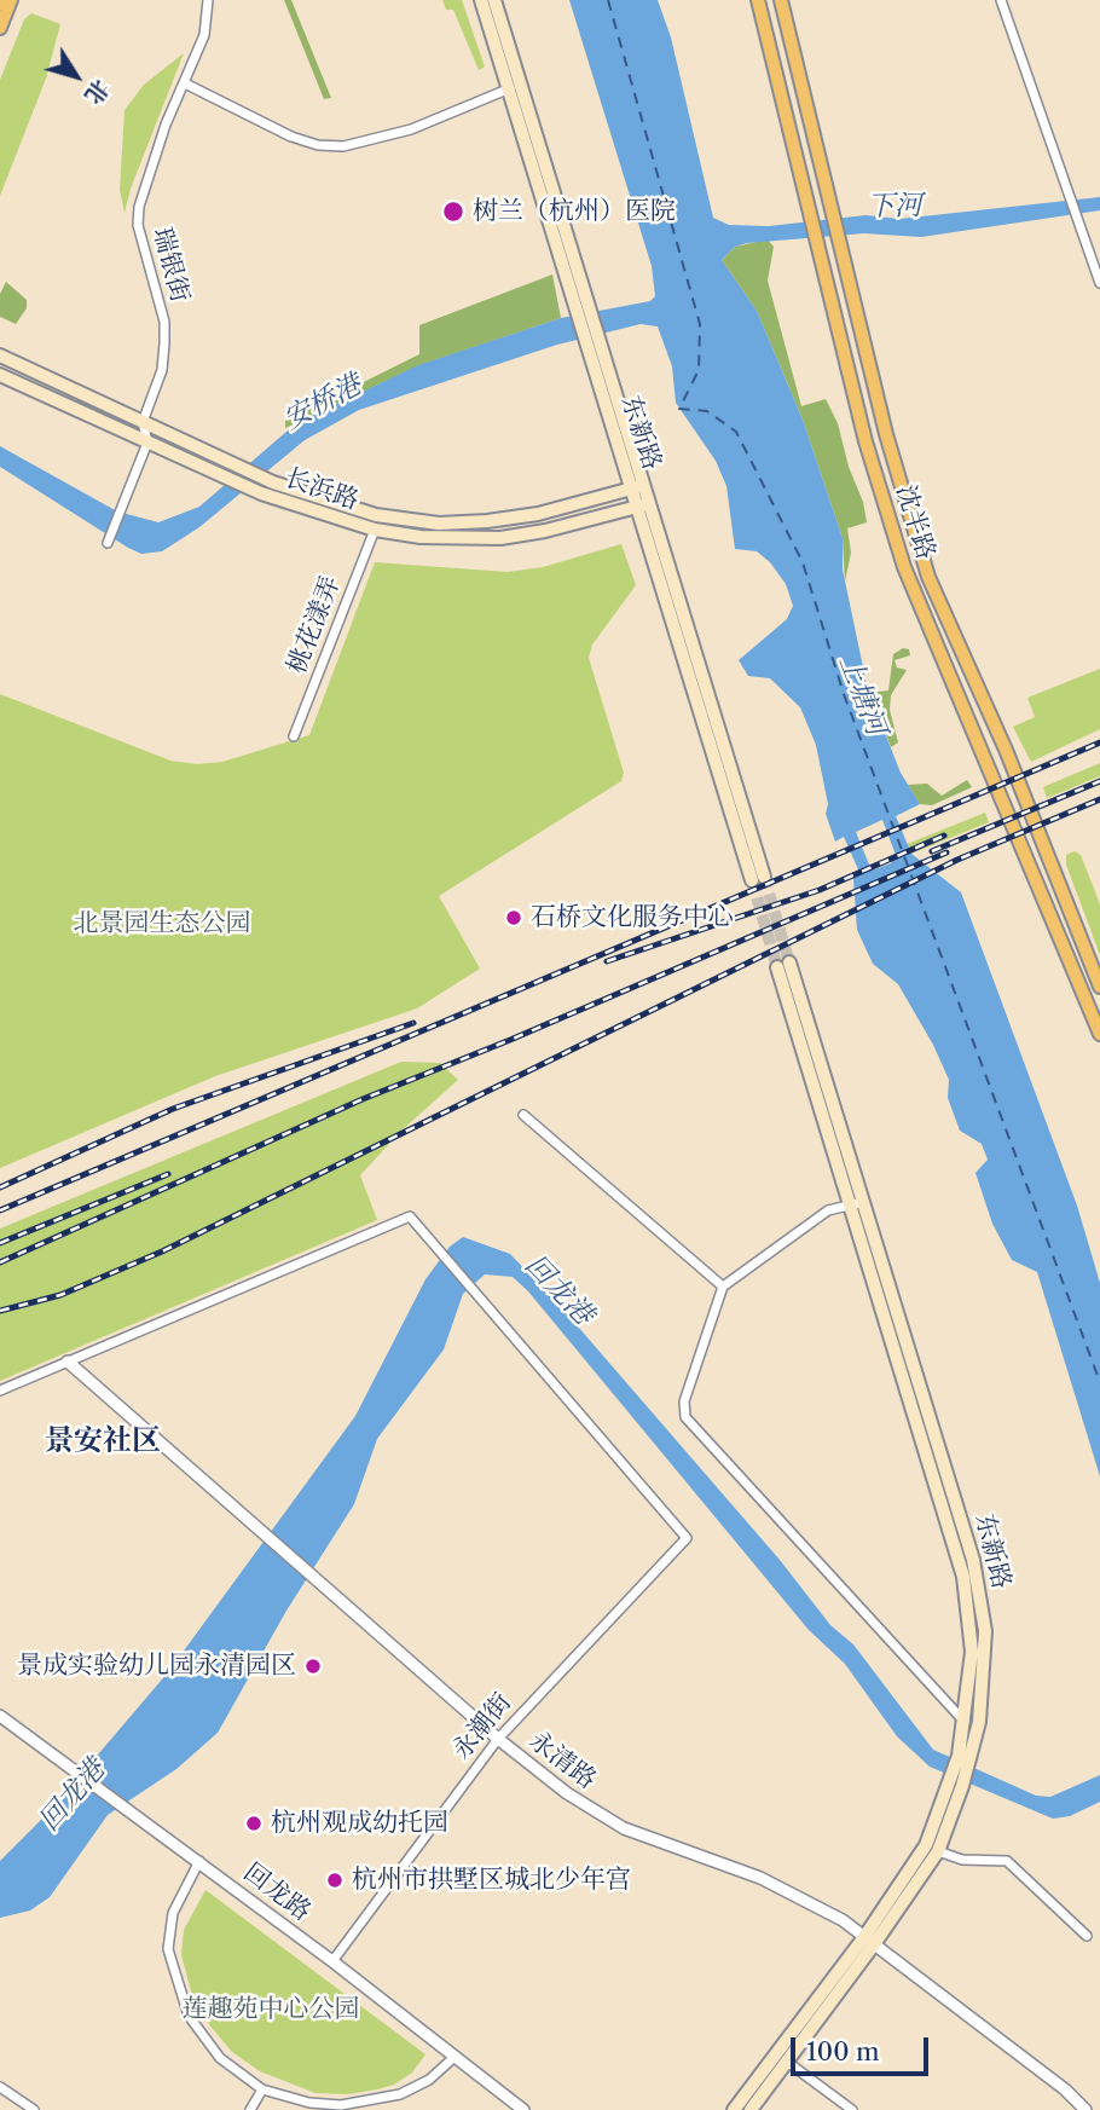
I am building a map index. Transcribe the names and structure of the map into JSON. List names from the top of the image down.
{
  "streets": {
    "main road": ["东新路", "长浜路", "沈半路"],
    "street": [
      "瑞银街",
      "桃花漾弄",
      "永潮街",
      "永清路",
      "回龙路"
    ]
  },
  "crossings": [
    ["瑞银街", "长浜路"],
    ["东新路", "长浜路"],
    ["东新路", "永清路"],
    ["长浜路", "桃花漾弄"],
    ["永潮街", "永清路"],
    ["永潮街", "回龙路"]
  ],
  "districts": ["景安社区"],
  "water": [
    "下河",
    "安桥港",
    "上塘河",
    "回龙港"
  ],
  "parks": ["北景园生态公园", "莲趣苑中心公园"],
  "places": [
    "树兰（杭州）医院",
    "石桥文化服务中心",
    "景成实验幼儿园永清园区",
    "杭州观成幼托园",
    "杭州市拱墅区城北少年宫"
  ],
  "scale_bar": "100 m",
  "north": "bottom right"
}
